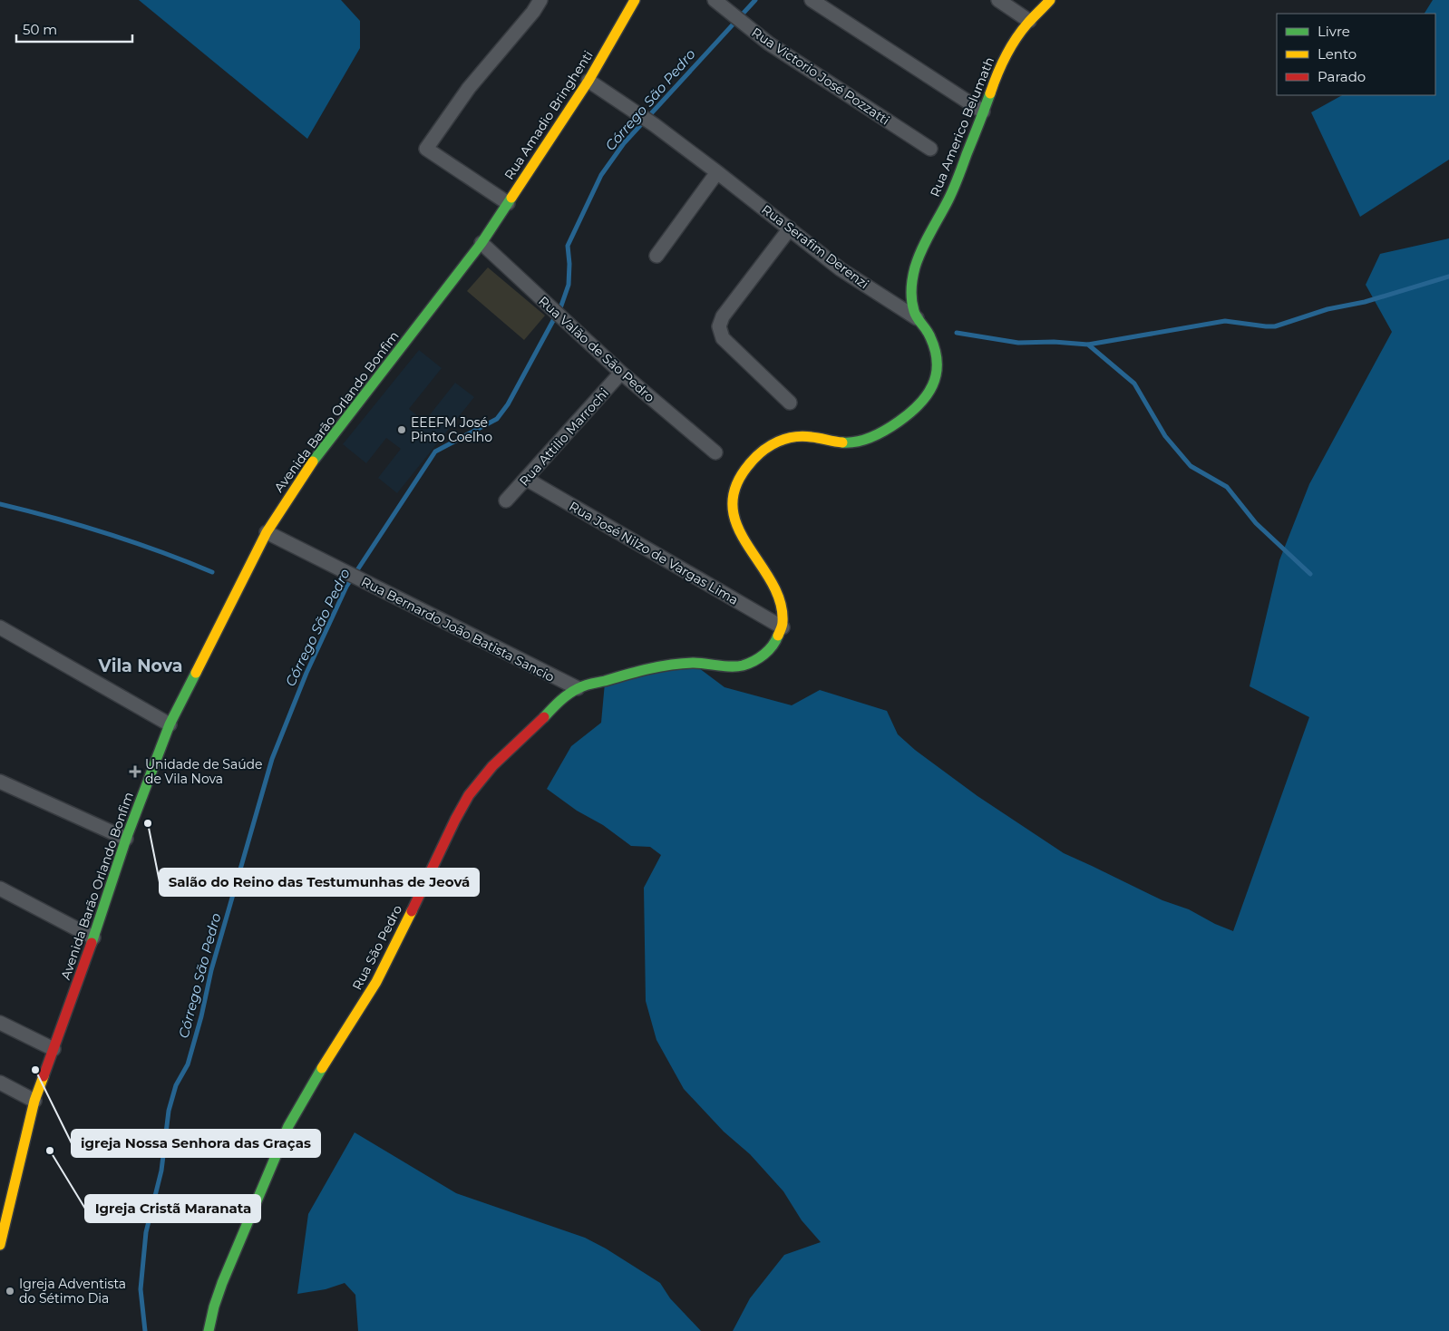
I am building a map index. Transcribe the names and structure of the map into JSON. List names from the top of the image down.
{
  "streets": {
    "street": [
      "Rua Victorio José Pozzatti",
      "Rua Amadio Bringhenti",
      "Rua Americo Belumath",
      "Rua Serafim Derenzi",
      "Rua Valão de São Pedro",
      "Avenida Barão Orlando Bonfim",
      "Rua Attilio Marrochi",
      "Rua José Nilzo de Vargas Lima",
      "Rua Bernardo João Batista Sancio",
      "Rua São Pedro"
    ]
  },
  "crossings": [
    ["Rua Amadio Bringhenti", "Rua Serafim Derenzi"],
    ["Rua Amadio Bringhenti", "Rua Valão de São Pedro"],
    ["Rua Amadio Bringhenti", "Avenida Barão Orlando Bonfim"],
    ["Rua Americo Belumath", "Rua Serafim Derenzi"],
    ["Rua Americo Belumath", "Rua José Nilzo de Vargas Lima"],
    ["Rua Americo Belumath", "Rua São Pedro"],
    ["Rua Valão de São Pedro", "Avenida Barão Orlando Bonfim"],
    ["Rua Valão de São Pedro", "Rua Attilio Marrochi"],
    ["Avenida Barão Orlando Bonfim", "Rua Bernardo João Batista Sancio"],
    ["Rua Attilio Marrochi", "Rua José Nilzo de Vargas Lima"],
    ["Rua José Nilzo de Vargas Lima", "Rua São Pedro"],
    ["Rua Bernardo João Batista Sancio", "Rua São Pedro"]
  ],
  "districts": ["Vila Nova"],
  "water": ["Córrego São Pedro"],
  "places": {
    "other": [
      "EEEFM José Pinto Coelho",
      "Salão do Reino das Testumunhas de Jeová",
      "igreja Nossa Senhora das Graças",
      "Igreja Cristã Maranata",
      "Igreja Adventista do Sétimo Dia"
    ],
    "health": ["Unidade de Saúde de Vila Nova"]
  },
  "legend": ["Livre", "Lento", "Parado"],
  "scale_bar": "50 m"
}
